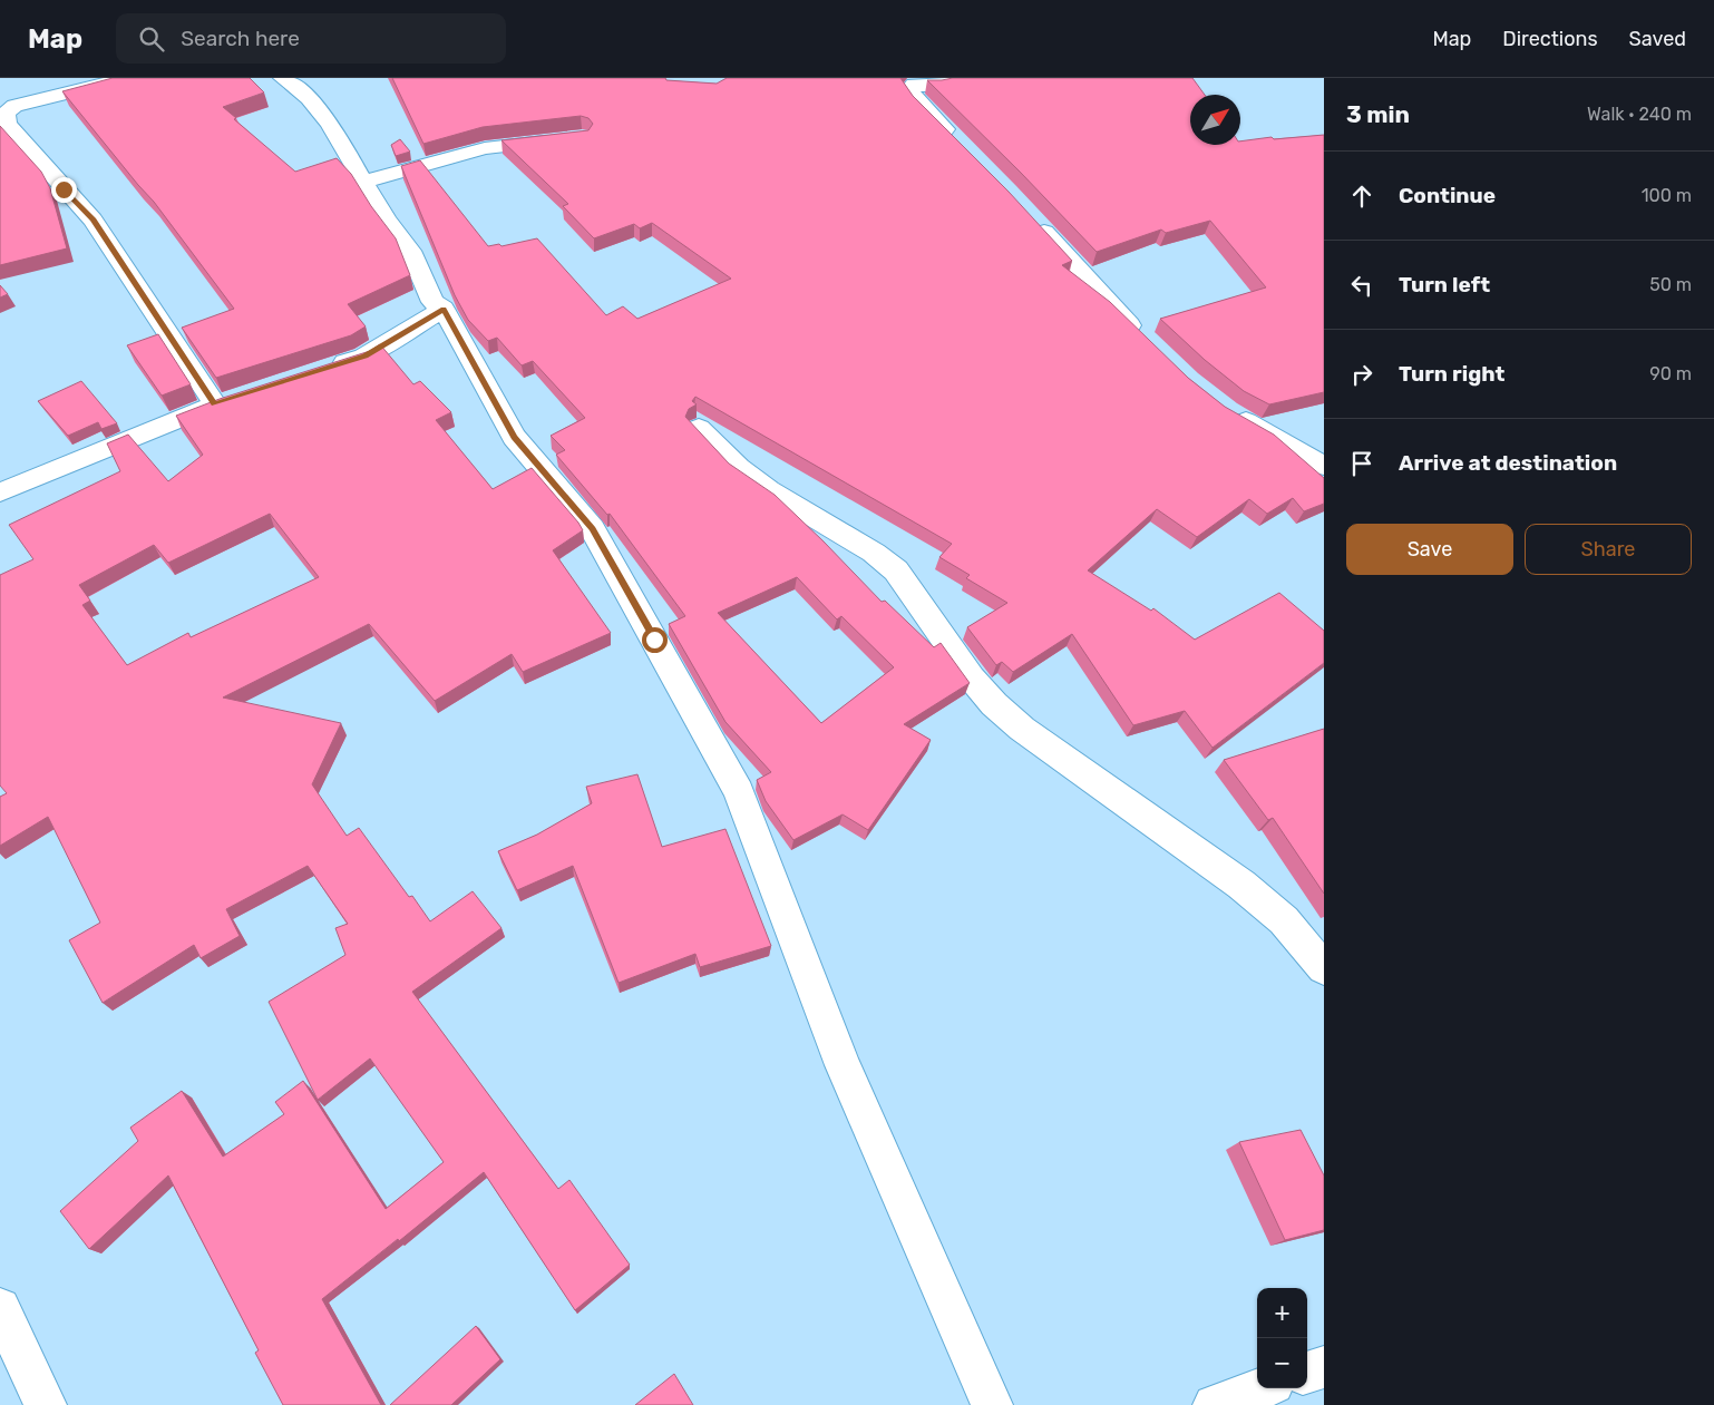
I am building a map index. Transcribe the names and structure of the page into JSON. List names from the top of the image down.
{
  "north": "top right",
  "page": {
    "header": "Map",
    "search": "Search here",
    "nav": ["Map", "Directions", "Saved"],
    "heading": ["3 min", "Walk · 240 m"],
    "list": [
      ["Continue", "100 m"],
      ["Turn left", "50 m"],
      ["Turn right", "90 m"],
      "Arrive at destination"
    ],
    "buttons": ["Save", "Share"],
    "map_buttons": ["+", "−"]
  }
}
